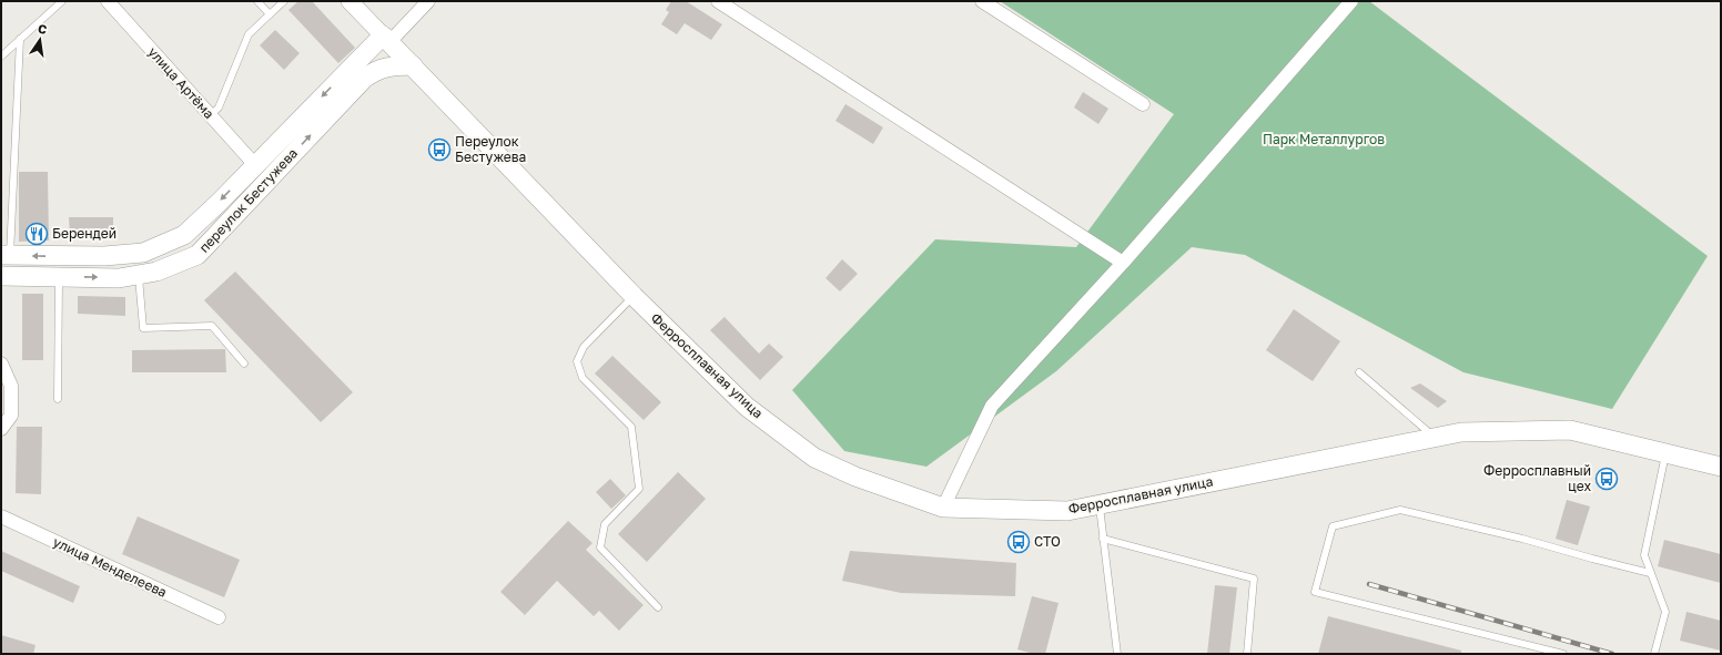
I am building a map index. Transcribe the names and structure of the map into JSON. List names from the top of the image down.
{
  "streets": {
    "main road": ["переулок Бестужева", "Ферросплавная улица"],
    "street": ["улица Артёма", "улица Менделеева"]
  },
  "crossings": [
    ["улица Артёма", "переулок Бестужева"],
    ["переулок Бестужева", "Ферросплавная улица"]
  ],
  "parks": ["Парк Металлургов"],
  "places": {
    "bus stop": ["Переулок Бестужева", "Ферросплавный цех", "СТО"],
    "restaurant": ["Берендей"]
  },
  "north": "top"
}
